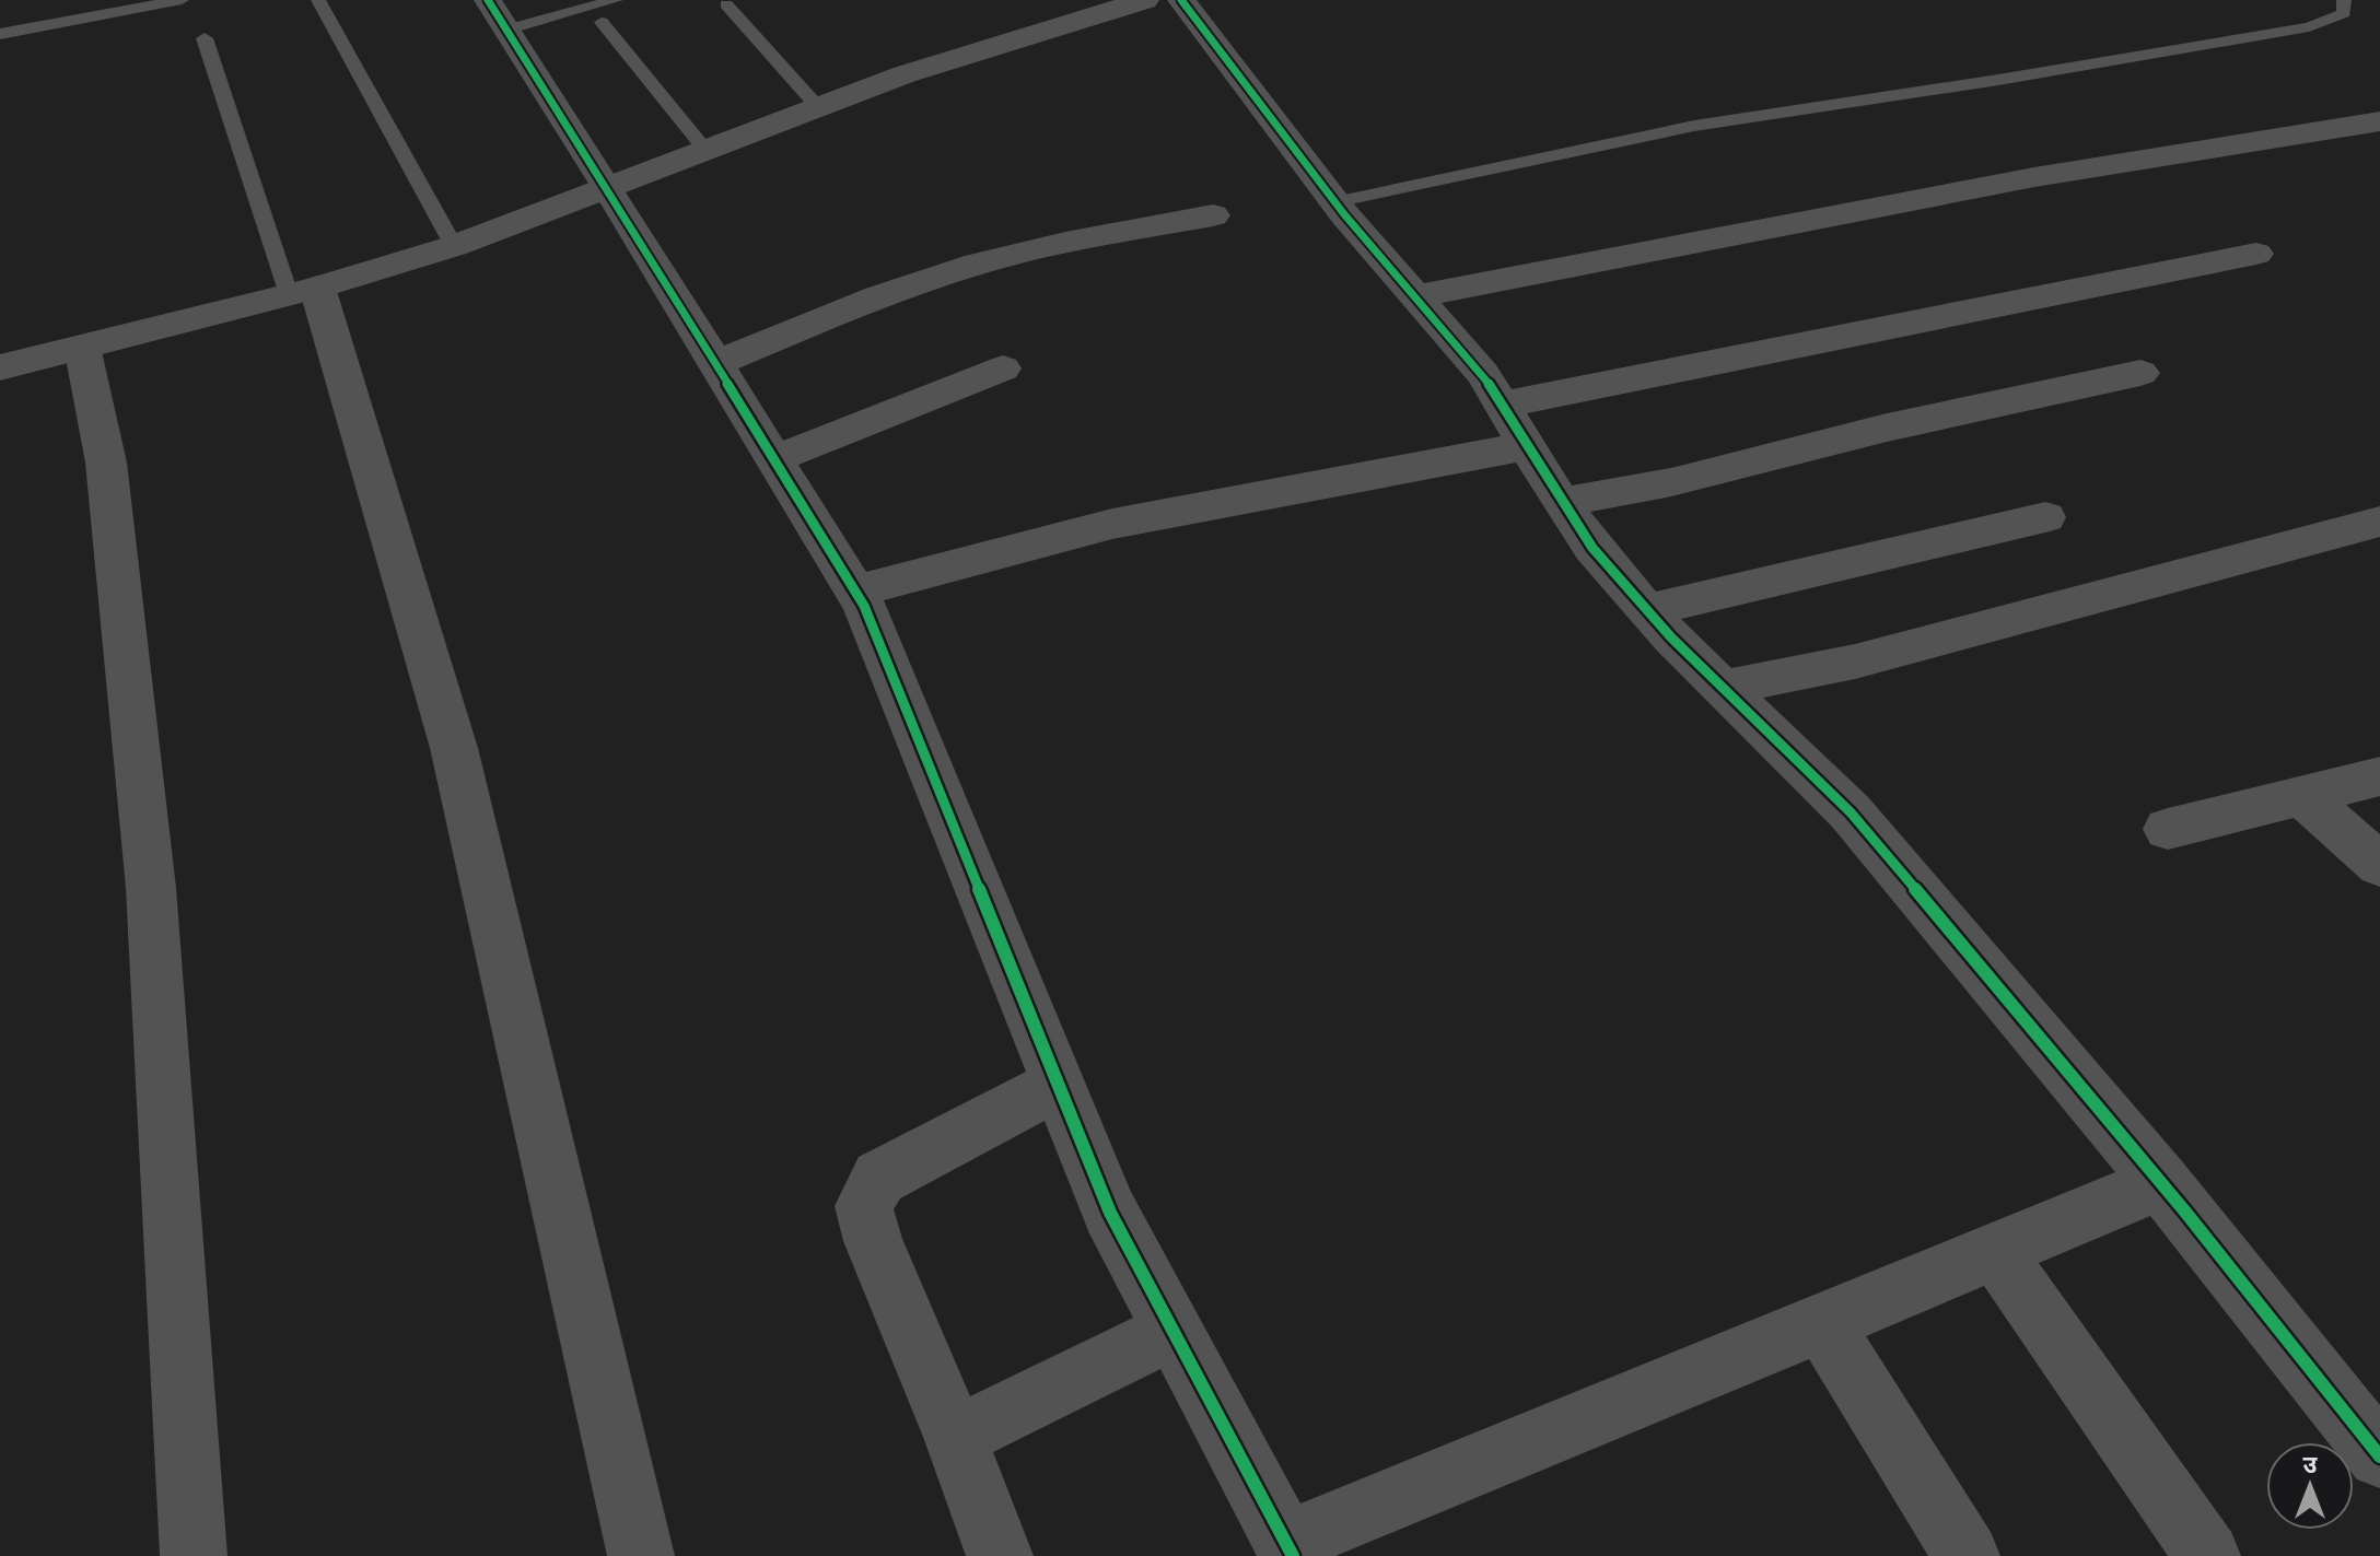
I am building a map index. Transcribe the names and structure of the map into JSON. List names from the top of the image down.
{
  "north": "top"
}
